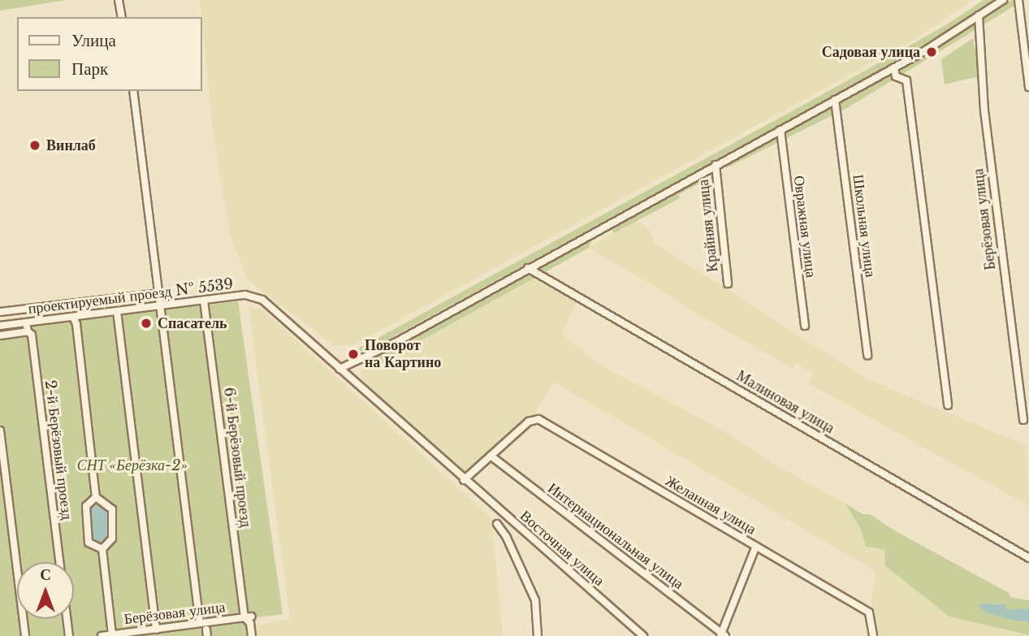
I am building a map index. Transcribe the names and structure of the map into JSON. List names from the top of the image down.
{
  "streets": {
    "street": [
      "Берёзовая улица",
      "Крайняя улица",
      "Школьная улица",
      "Овражная улица",
      "проектируемый проезд № 5539",
      "Малиновая улица",
      "2-й Берёзовый проезд",
      "6-й Берёзовый проезд",
      "Желанная улица",
      "Интернациональная улица",
      "Восточная улица"
    ]
  },
  "crossings": [
    ["Берёзовая улица", "6-й Берёзовый проезд"],
    ["проектируемый проезд № 5539", "2-й Берёзовый проезд"],
    ["проектируемый проезд № 5539", "6-й Берёзовый проезд"],
    ["проектируемый проезд № 5539", "Восточная улица"],
    ["Желанная улица", "Интернациональная улица"]
  ],
  "parks": ["СНТ «Берёзка-2»"],
  "places": [
    "Садовая улица",
    "Винлаб",
    "Спасатель",
    "Поворот на Картино"
  ],
  "legend": ["Улица", "Парк"],
  "north": "top"
}
